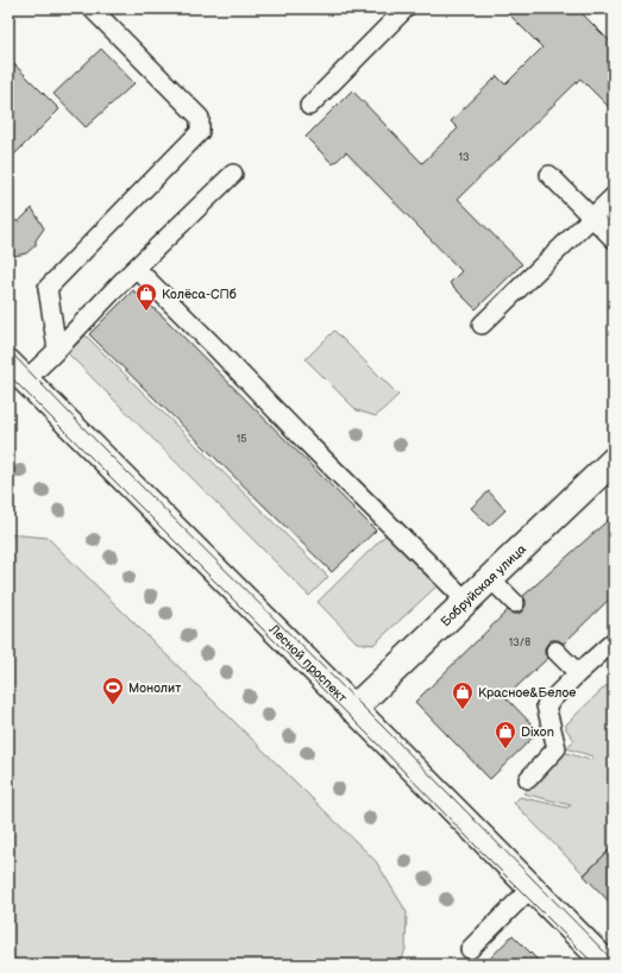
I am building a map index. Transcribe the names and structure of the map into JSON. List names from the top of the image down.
{
  "streets": {
    "main road": ["Бобруйская улица", "Лесной проспект"]
  },
  "crossings": [
    ["Бобруйская улица", "Лесной проспект"]
  ],
  "places": {
    "shop": ["Колёса-СПб", "Красное&Белое", "Dixon"],
    "sports": ["Монолит"]
  },
  "house_numbers": ["13", "15", "13/8"]
}
